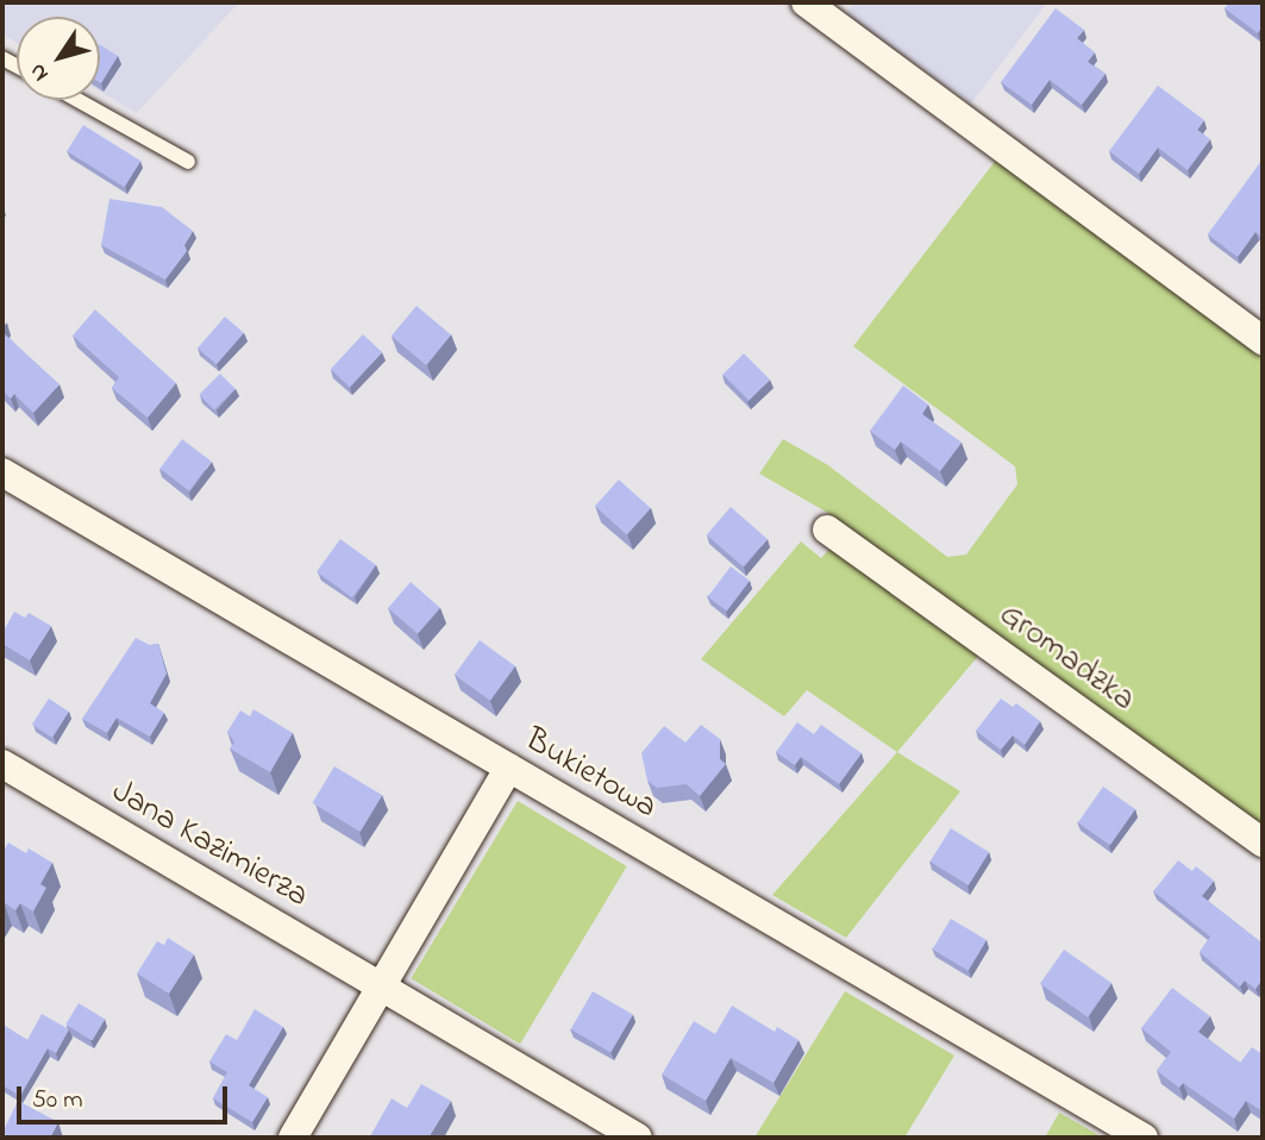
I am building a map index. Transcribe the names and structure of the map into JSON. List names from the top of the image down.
{
  "streets": {
    "street": ["Gromadzka", "Bukietowa", "Jana Kazimierza"]
  },
  "scale_bar": "50 m",
  "north": "bottom left"
}
